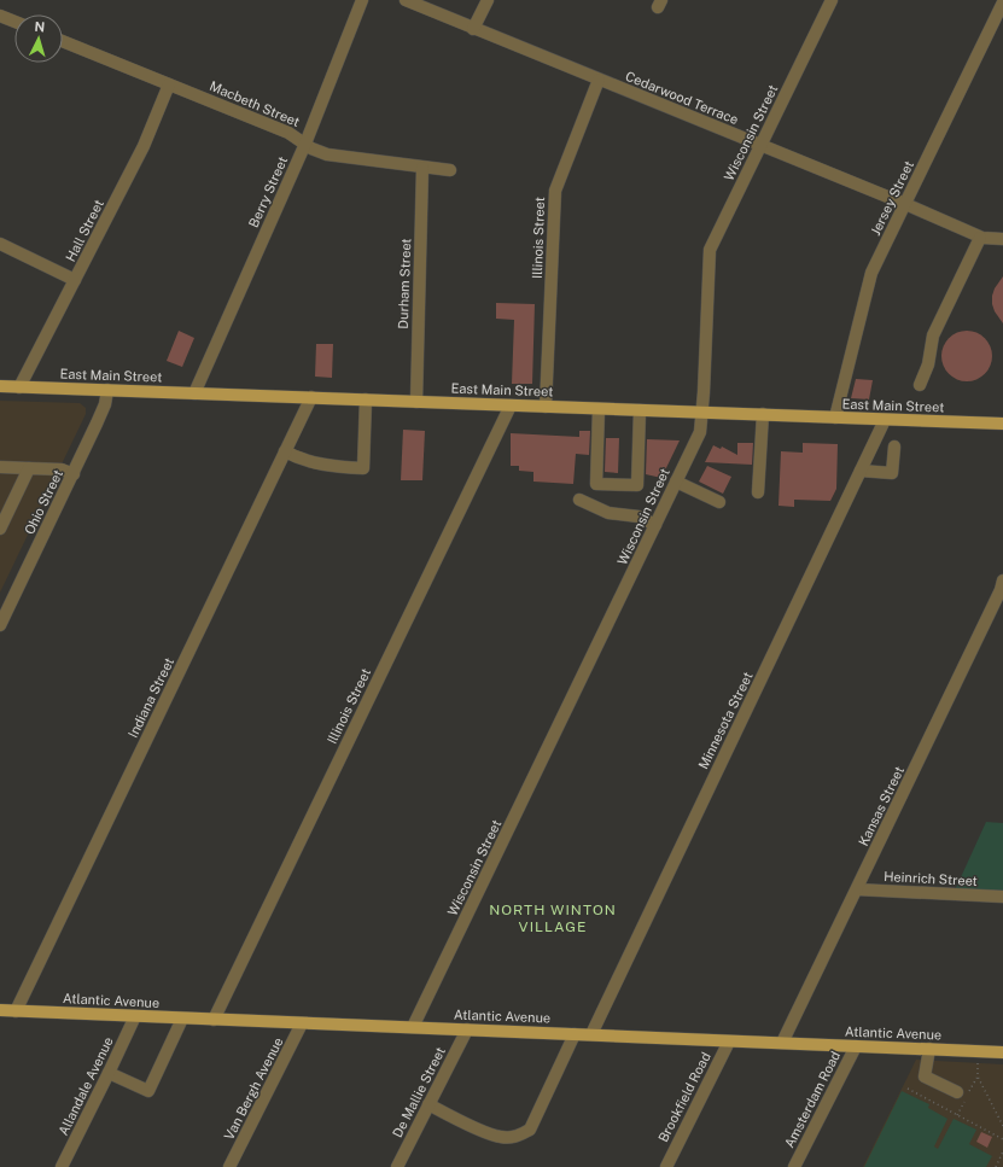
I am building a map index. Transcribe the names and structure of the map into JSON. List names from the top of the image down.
{
  "streets": {
    "main road": ["East Main Street", "Atlantic Avenue"],
    "street": [
      "Cedarwood Terrace",
      "Macbeth Street",
      "Wisconsin Street",
      "Berry Street",
      "Jersey Street",
      "Hall Street",
      "Illinois Street",
      "Durham Street",
      "Ohio Street",
      "Indiana Street",
      "Minnesota Street",
      "Kansas Street",
      "Heinrich Street",
      "Allandale Avenue",
      "Van Bergh Avenue",
      "De Mallie Street",
      "Brookfield Road",
      "Amsterdam Road"
    ]
  },
  "crossings": [
    ["Cedarwood Terrace", "Wisconsin Street"],
    ["Cedarwood Terrace", "Jersey Street"],
    ["Cedarwood Terrace", "Illinois Street"],
    ["Macbeth Street", "Berry Street"],
    ["Macbeth Street", "Hall Street"],
    ["Macbeth Street", "Durham Street"],
    ["Wisconsin Street", "East Main Street"],
    ["Wisconsin Street", "Atlantic Avenue"],
    ["Berry Street", "East Main Street"],
    ["Jersey Street", "East Main Street"],
    ["Hall Street", "East Main Street"],
    ["Illinois Street", "East Main Street"],
    ["Illinois Street", "Atlantic Avenue"],
    ["Durham Street", "East Main Street"],
    ["East Main Street", "Ohio Street"],
    ["East Main Street", "Indiana Street"],
    ["East Main Street", "Minnesota Street"],
    ["Indiana Street", "Atlantic Avenue"],
    ["Minnesota Street", "Atlantic Avenue"],
    ["Kansas Street", "Heinrich Street"],
    ["Kansas Street", "Atlantic Avenue"],
    ["Atlantic Avenue", "Allandale Avenue"],
    ["Atlantic Avenue", "Van Bergh Avenue"],
    ["Atlantic Avenue", "De Mallie Street"],
    ["Atlantic Avenue", "Brookfield Road"],
    ["Atlantic Avenue", "Amsterdam Road"]
  ],
  "districts": ["NORTH WINTON VILLAGE"],
  "north": "top"
}
